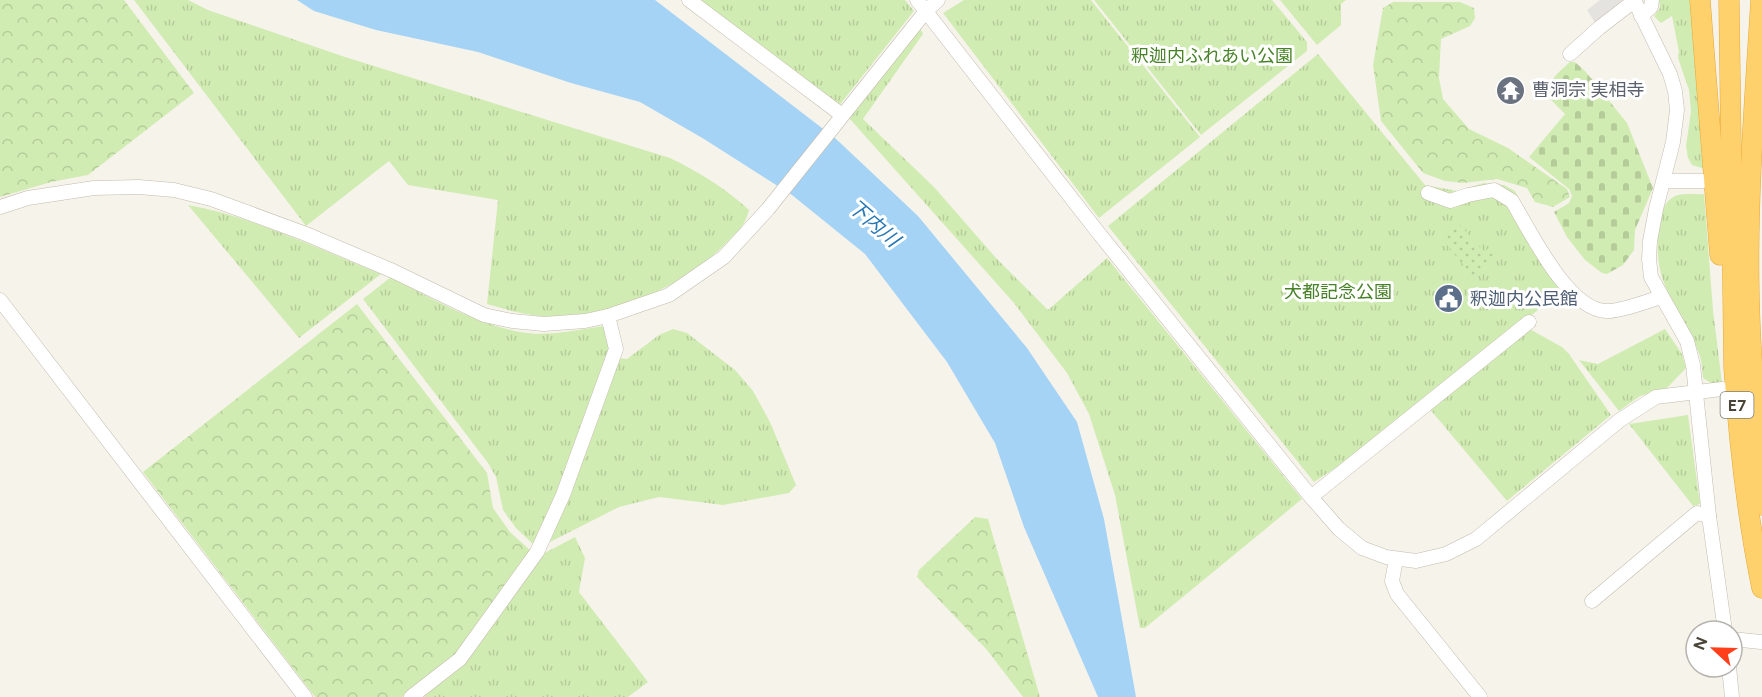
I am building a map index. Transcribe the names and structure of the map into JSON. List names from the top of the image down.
{
  "streets": {
    "highway": ["E7"]
  },
  "water": ["下内川"],
  "parks": ["釈迦内ふれあい公園", "犬都記念公園"],
  "places": {
    "temple": ["曹洞宗 実相寺"],
    "public building": ["釈迦内公民館"]
  },
  "north": "left"
}
